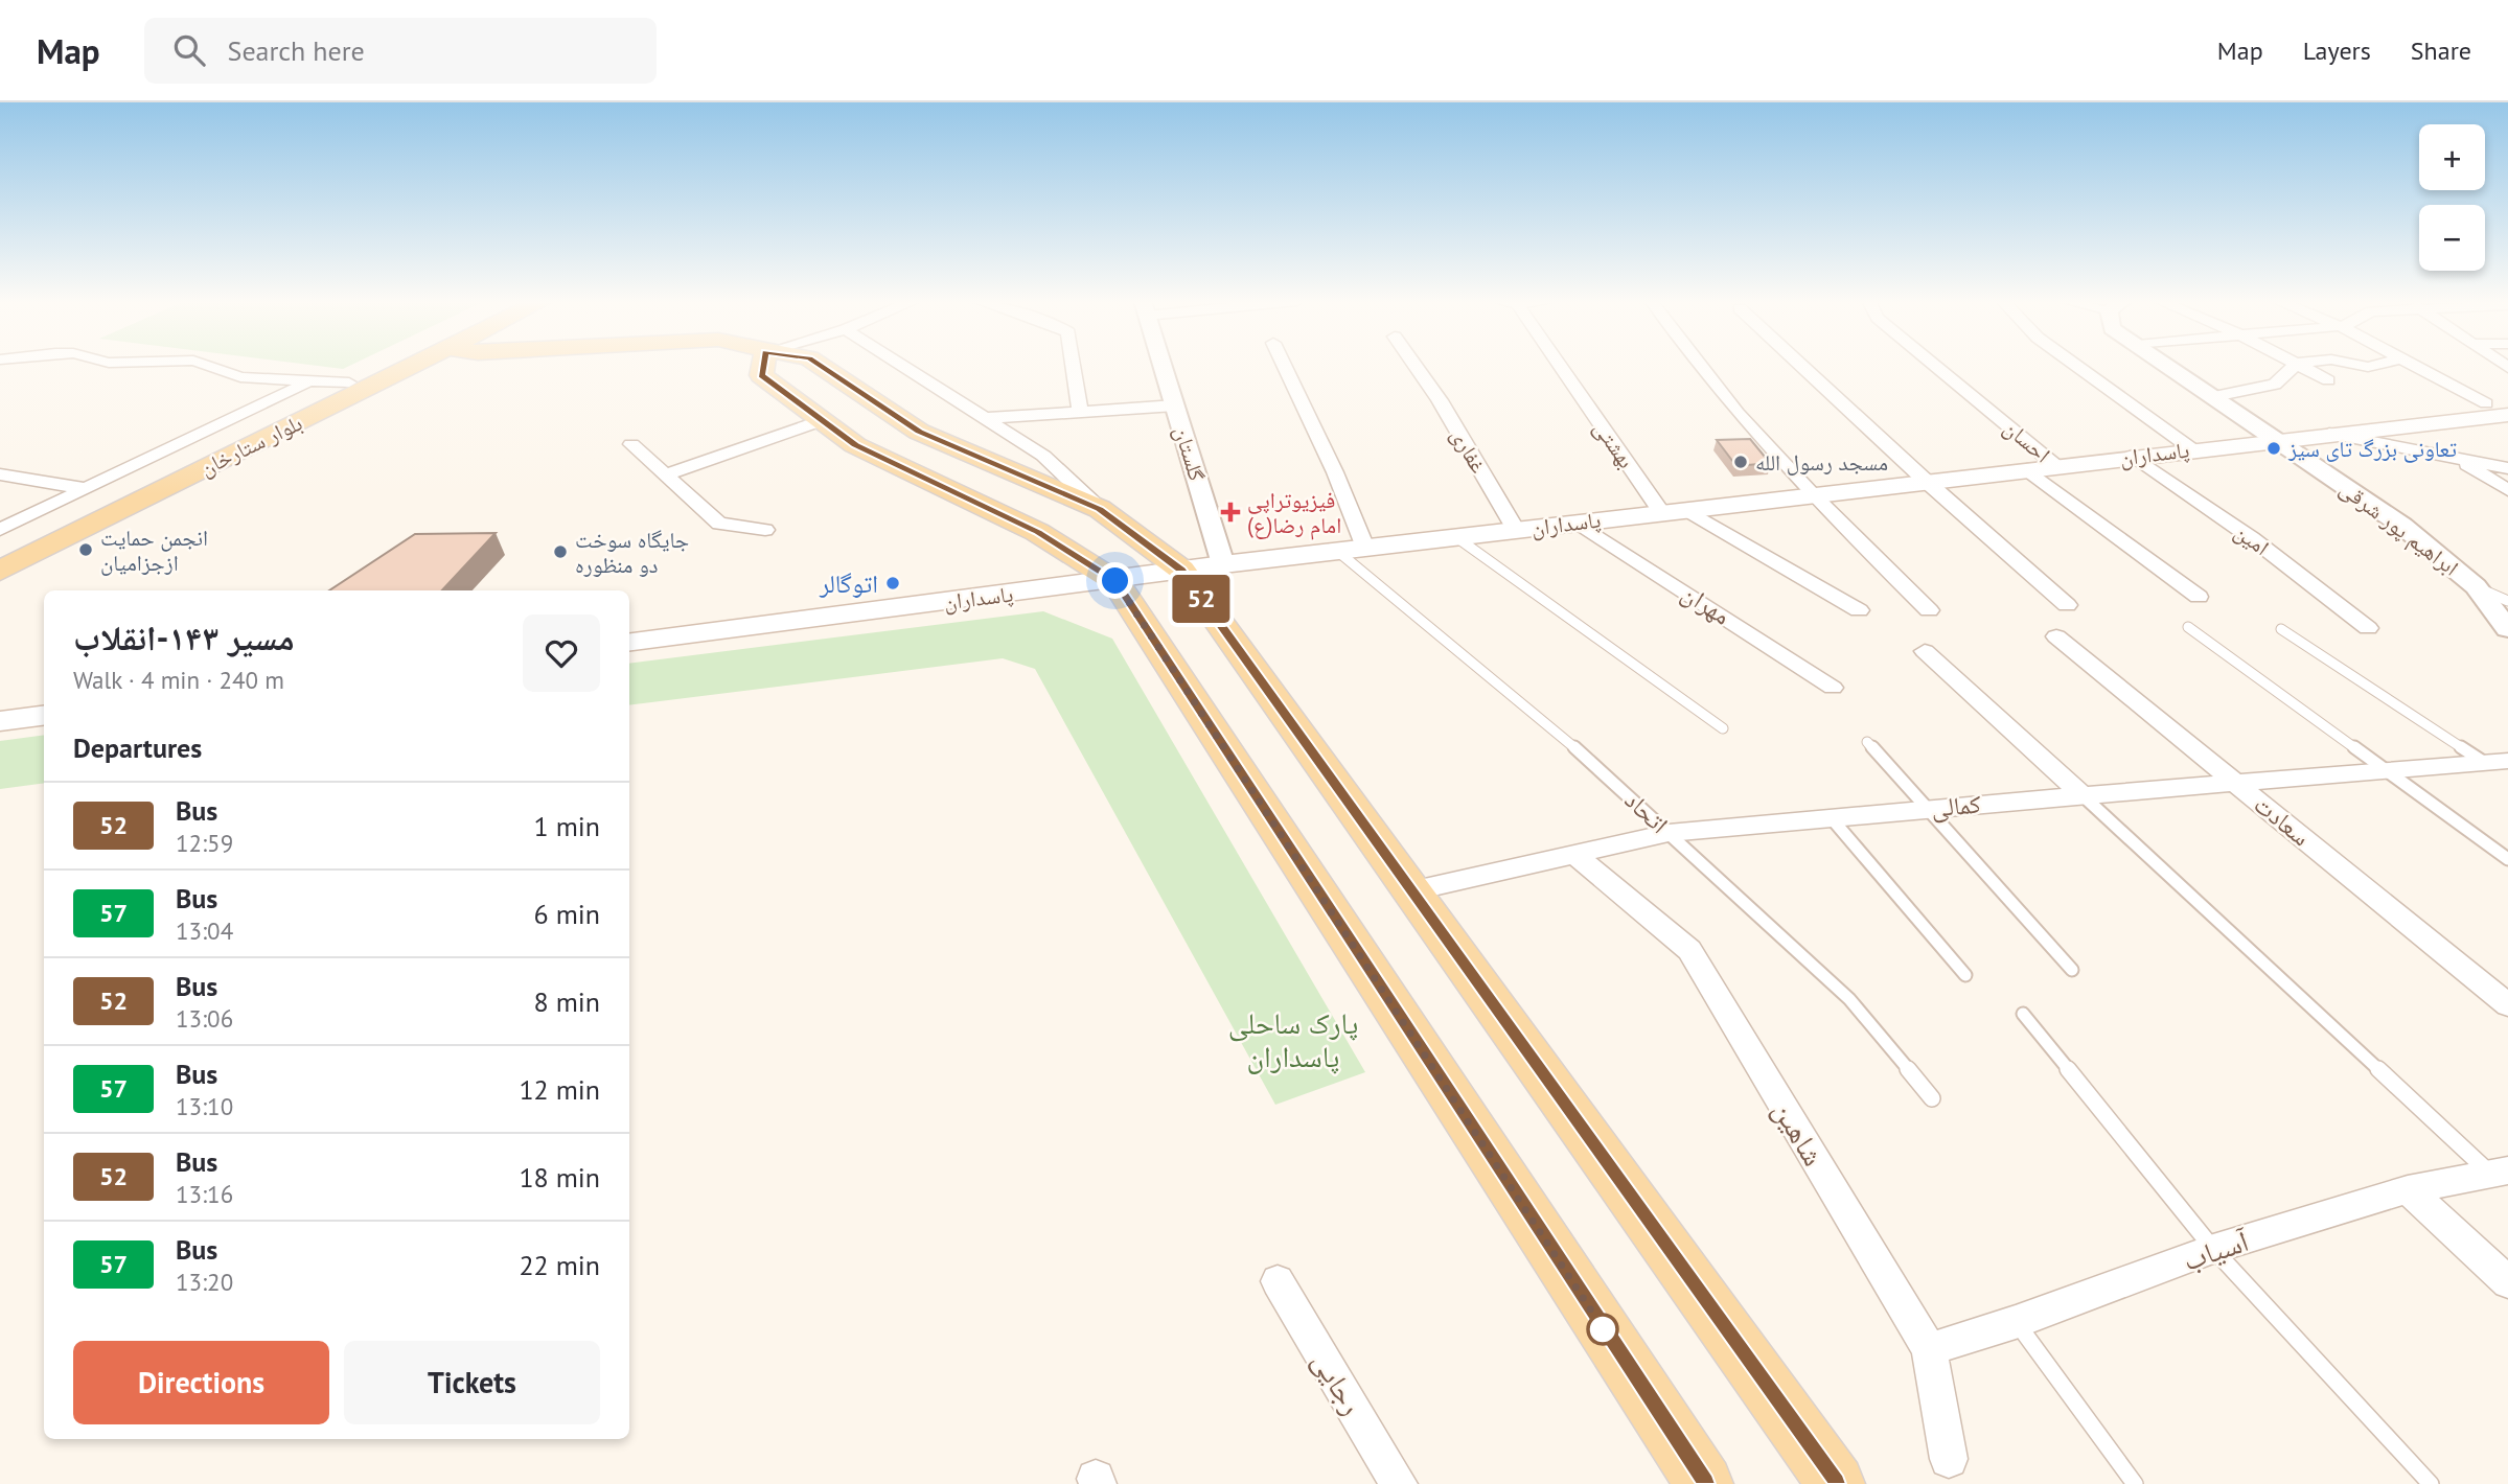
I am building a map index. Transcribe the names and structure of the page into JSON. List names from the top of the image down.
{
  "streets": {
    "main road": ["بلوار ستارخان", "پاسداران"],
    "street": [
      "احسان",
      "بهشتی",
      "غفاری",
      "گلستان",
      "ابراهیم پور شرقی",
      "امین",
      "مهران",
      "کمالی",
      "سعادت",
      "شاهین",
      "آسیاب",
      "رجایی"
    ],
    "lane": ["اتحاد"]
  },
  "crossings": [
    ["احسان", "پاسداران"],
    ["بهشتی", "پاسداران"],
    ["غفاری", "پاسداران"],
    ["گلستان", "پاسداران"],
    ["پاسداران", "ابراهیم پور شرقی"],
    ["پاسداران", "امین"],
    ["پاسداران", "مهران"],
    ["پاسداران", "اتحاد"],
    ["کمالی", "اتحاد"],
    ["کمالی", "سعادت"],
    ["کمالی", "شاهین"],
    ["شاهین", "آسیاب"]
  ],
  "parks": ["پارک ساحلی پاسداران"],
  "places": {
    "other": [
      "تعاونی بزرگ تای سیز",
      "مسجد رسول الله",
      "انجمن حمایت ازجزامیان",
      "جایگاه سوخت دو منظوره",
      "اتوگالر"
    ],
    "health": ["فیزیوتراپی امام رضا(ع)"]
  },
  "lines": ["bus line 52"],
  "page": {
    "header": "Map",
    "search": "Search here",
    "nav": ["Map", "Layers", "Share"],
    "on_map": "52",
    "map_buttons": ["+", "−"],
    "heading": [
      ["مسیر ۱۴۳-انقلاب", "Walk · 4 min · 240 m"],
      "Departures"
    ],
    "list": [
      {
        "mark": "52",
        "name": "Bus",
        "note": "12:59",
        "value": "1 min"
      },
      {
        "mark": "57",
        "name": "Bus",
        "note": "13:04",
        "value": "6 min"
      },
      {
        "mark": "52",
        "name": "Bus",
        "note": "13:06",
        "value": "8 min"
      },
      {
        "mark": "57",
        "name": "Bus",
        "note": "13:10",
        "value": "12 min"
      },
      {
        "mark": "52",
        "name": "Bus",
        "note": "13:16",
        "value": "18 min"
      },
      {
        "mark": "57",
        "name": "Bus",
        "note": "13:20",
        "value": "22 min"
      }
    ],
    "buttons": ["Directions", "Tickets"]
  }
}
